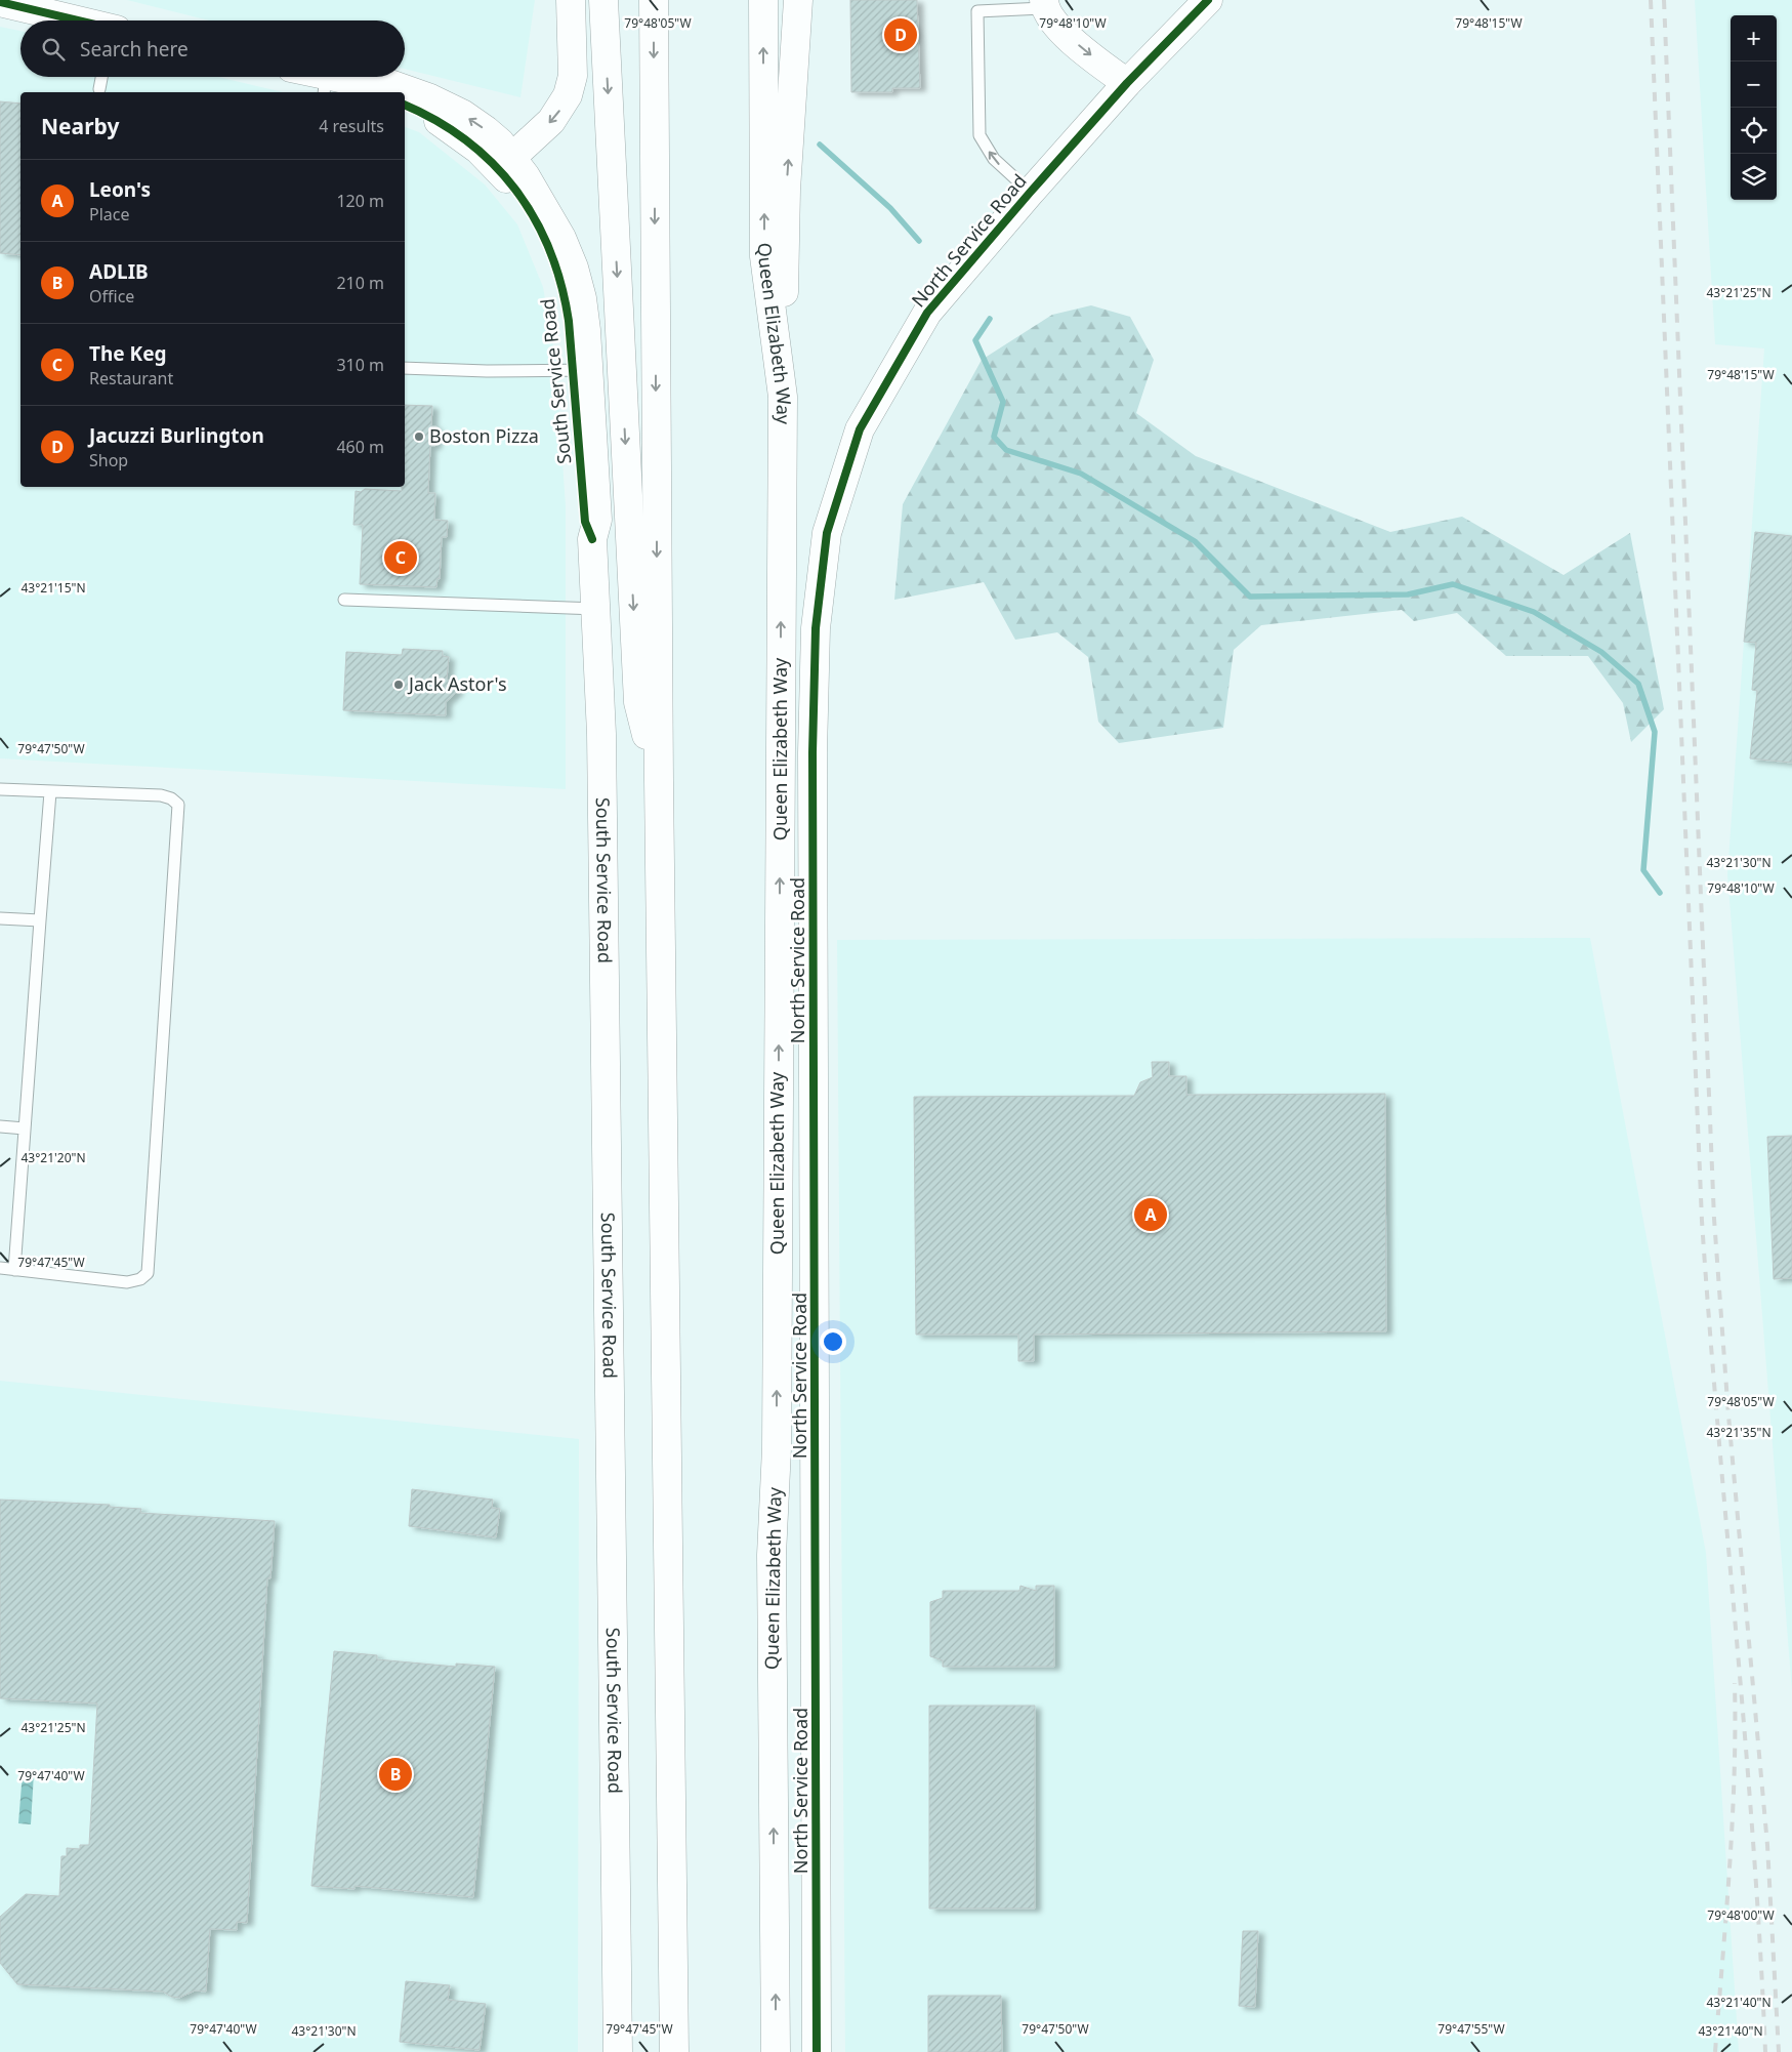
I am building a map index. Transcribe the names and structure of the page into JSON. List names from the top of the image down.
{
  "streets": {
    "main road": ["North Service Road", "Queen Elizabeth Way", "South Service Road"]
  },
  "places": ["Boston Pizza", "Jack Astor's"],
  "page": {
    "map_buttons": ["+", "−"],
    "pins": [
      "D",
      "C",
      "A",
      "B"
    ],
    "search": "Search here",
    "heading": ["Nearby", "4 results"],
    "list": [
      {
        "mark": "A",
        "name": "Leon's",
        "note": "Place",
        "value": "120 m"
      },
      {
        "mark": "B",
        "name": "ADLIB",
        "note": "Office",
        "value": "210 m"
      },
      {
        "mark": "C",
        "name": "The Keg",
        "note": "Restaurant",
        "value": "310 m"
      },
      {
        "mark": "D",
        "name": "Jacuzzi Burlington",
        "note": "Shop",
        "value": "460 m"
      }
    ]
  },
  "coordinates": [
    "79°48'05\"W",
    "79°48'10\"W",
    "79°48'15\"W",
    "43°21'25\"N",
    "43°21'15\"N",
    "79°47'50\"W",
    "43°21'30\"N",
    "43°21'20\"N",
    "79°47'45\"W",
    "43°21'35\"N",
    "79°47'40\"W",
    "79°48'00\"W",
    "43°21'40\"N",
    "79°47'55\"W"
  ]
}
